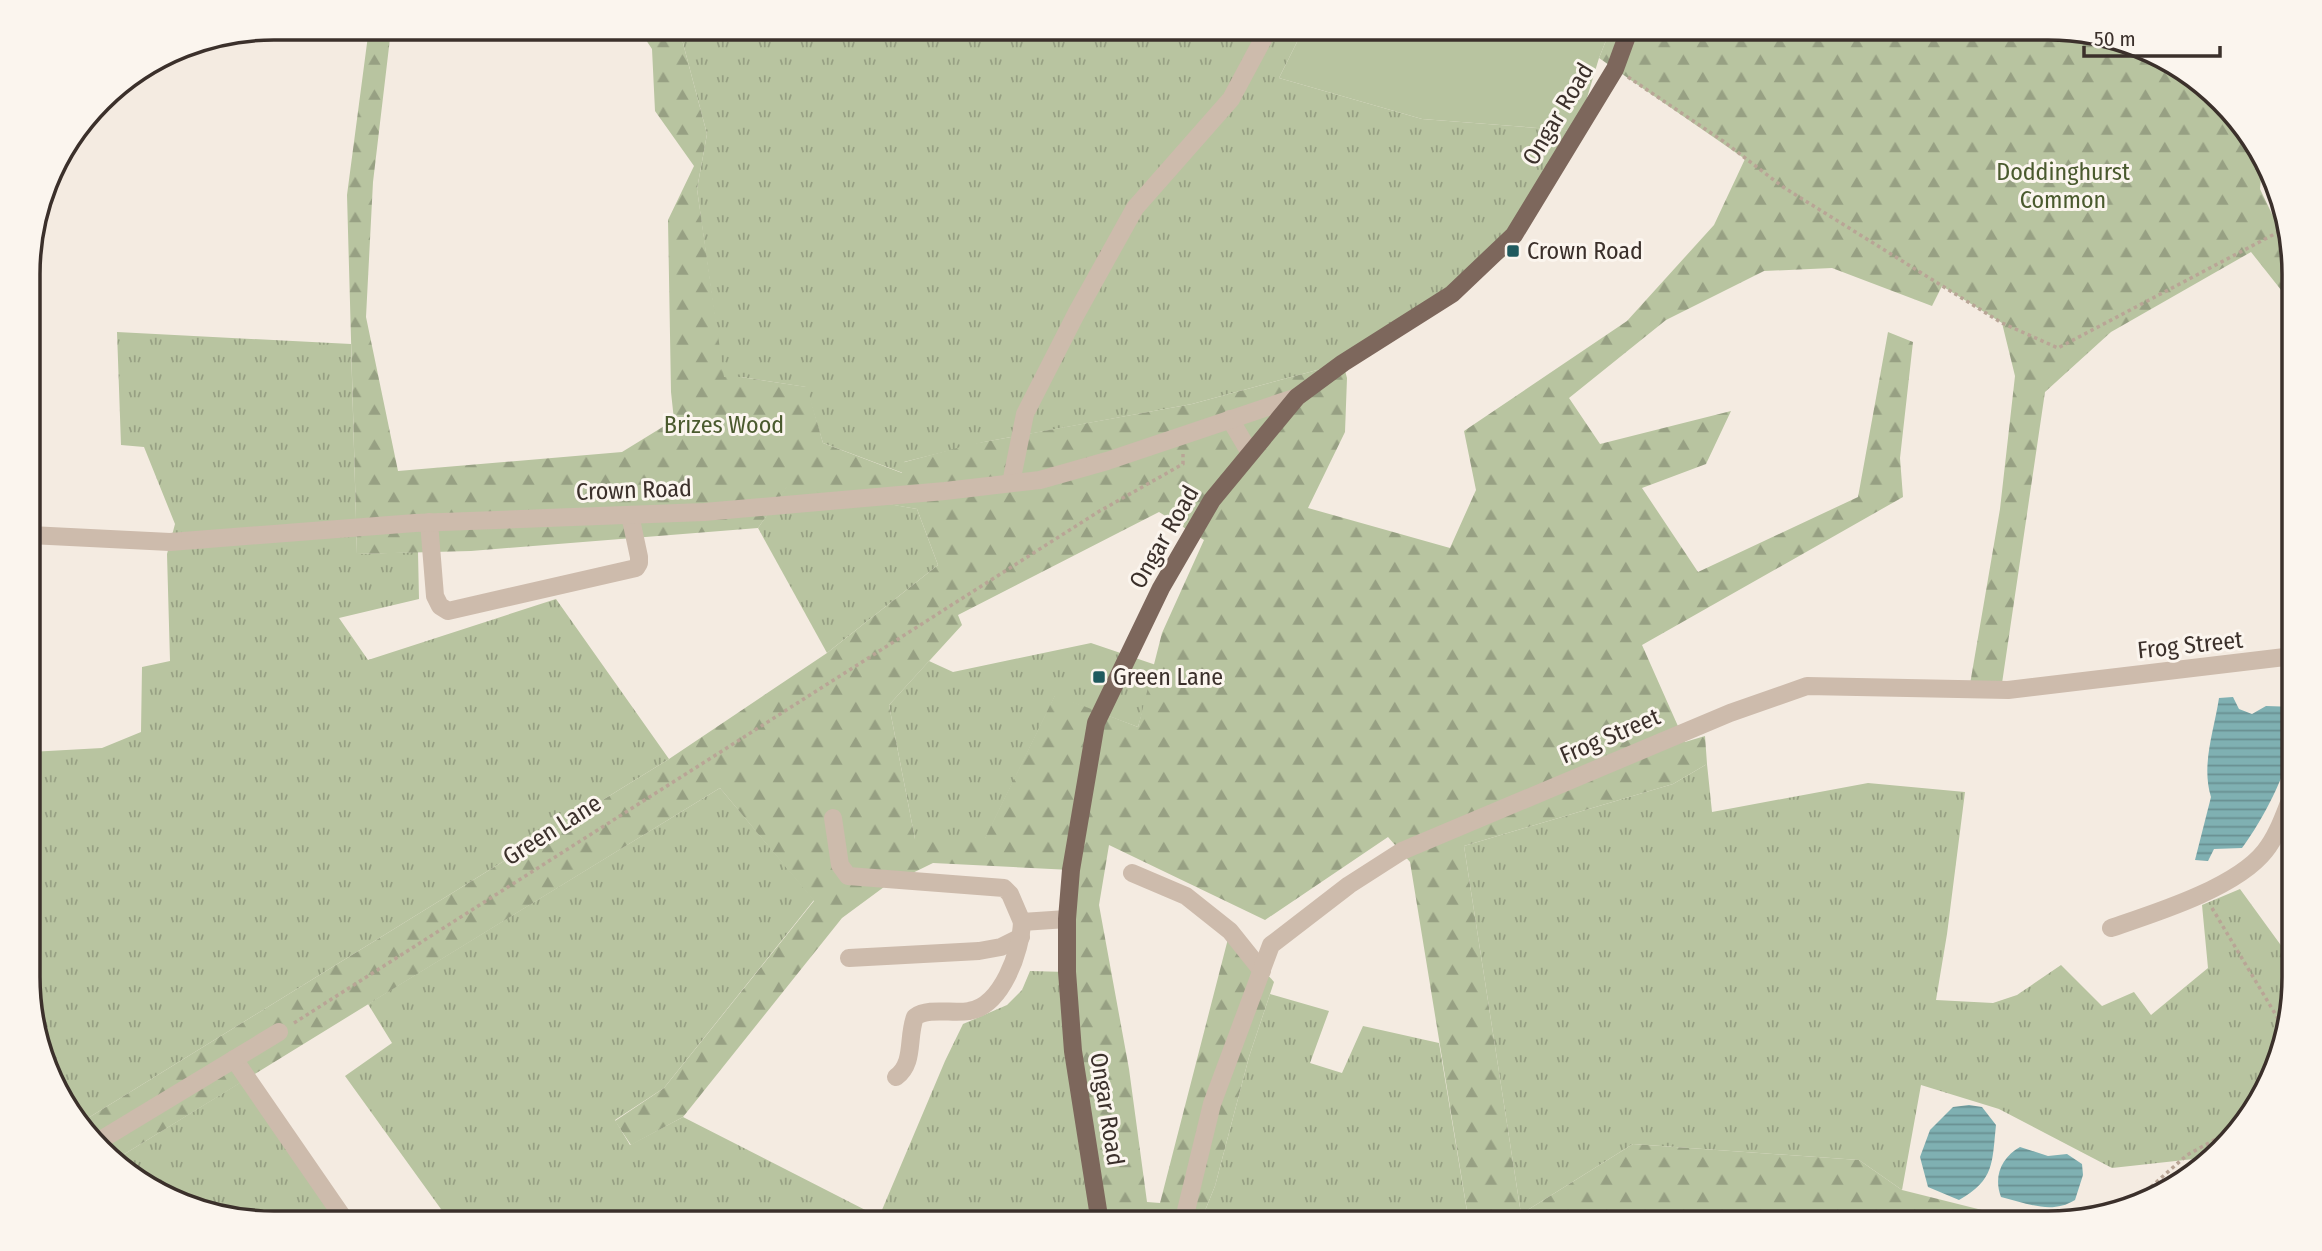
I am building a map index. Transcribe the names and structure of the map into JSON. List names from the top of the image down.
{
  "streets": {
    "main road": ["Ongar Road"],
    "street": ["Crown Road", "Frog Street"],
    "path": ["Green Lane"]
  },
  "crossings": [
    ["Ongar Road", "Crown Road"],
    ["Crown Road", "Green Lane"]
  ],
  "parks": ["Doddinghurst Common", "Brizes Wood"],
  "places": {
    "transit": ["Crown Road", "Green Lane"]
  },
  "scale_bar": "50 m"
}
